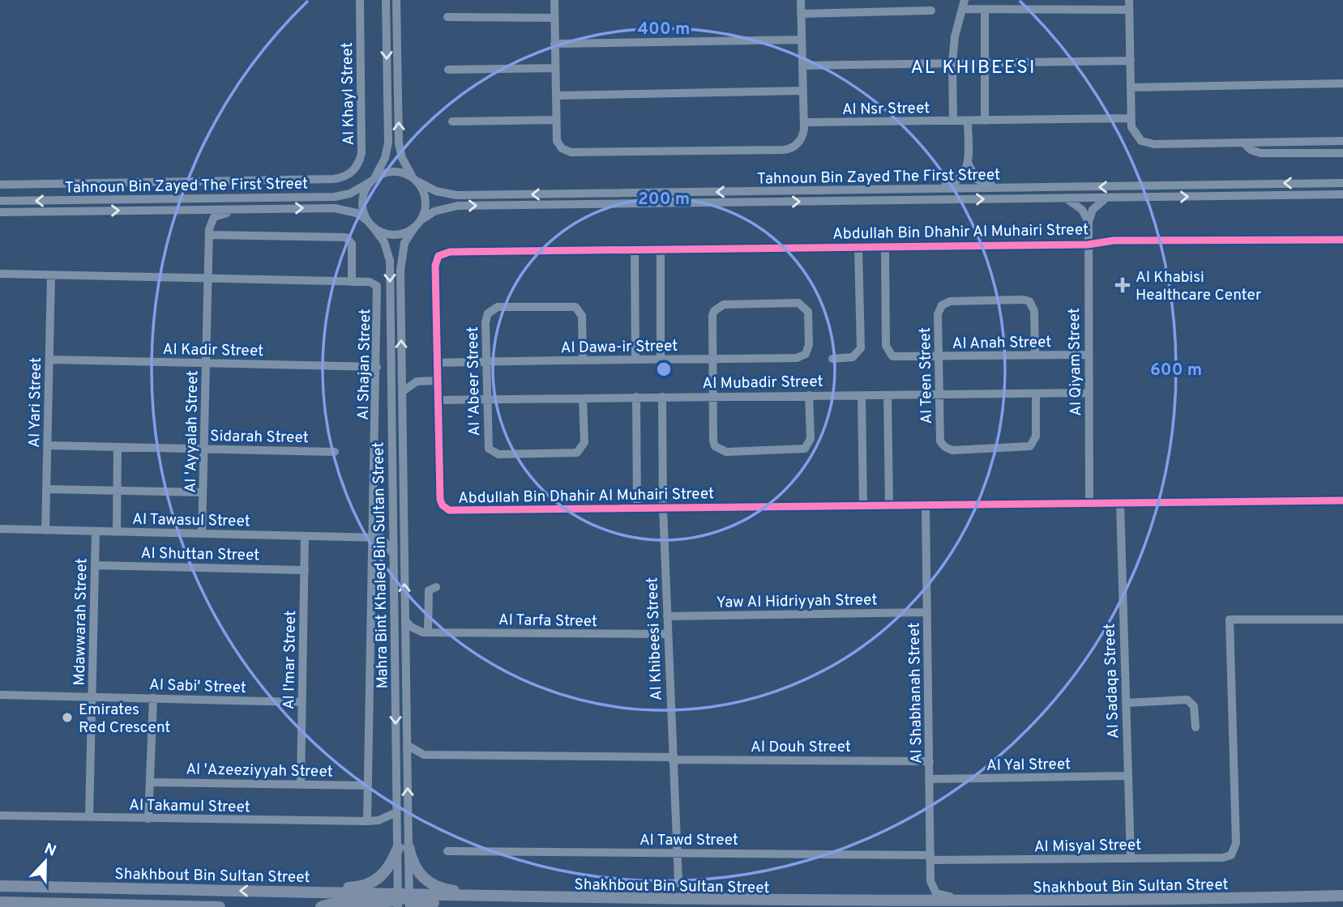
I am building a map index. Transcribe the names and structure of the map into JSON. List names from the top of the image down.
{
  "streets": {
    "main road": ["Shakhbout Bin Sultan Street"],
    "street": [
      "Al Khayl Street",
      "Al Nsr Street",
      "Tahnoun Bin Zayed The First Street",
      "Abdullah Bin Dhahir Al Muhairi Street",
      "Al Anah Street",
      "Al Dawa-ir Street",
      "Al Kadir Street",
      "Al Qiyam Street",
      "Al Shajan Street",
      "Al Teen Street",
      "Al 'Abeer Street",
      "Al Mubadir Street",
      "Al Yari Street",
      "Al 'Ayyalah Street",
      "Sidarah Street",
      "Al Tawasul Street",
      "Al Shuttan Street",
      "Mahra Bint Khaled Bin Sultan Street",
      "Yaw Al Hidriyyah Street",
      "Al Tarfa Street",
      "Mdawwarah Street",
      "Al Khibeesi Street",
      "Al I'mar Street",
      "Al Sadaqa Street",
      "Al Sabi' Street",
      "Al Shabhanah Street",
      "Al Douh Street",
      "Al Yal Street",
      "Al 'Azeeziyyah Street",
      "Al Takamul Street",
      "Al Tawd Street",
      "Al Misyal Street"
    ]
  },
  "crossings": [
    ["Tahnoun Bin Zayed The First Street", "Mahra Bint Khaled Bin Sultan Street"],
    ["Abdullah Bin Dhahir Al Muhairi Street", "Al Anah Street"],
    ["Abdullah Bin Dhahir Al Muhairi Street", "Al Dawa-ir Street"],
    ["Abdullah Bin Dhahir Al Muhairi Street", "Al Qiyam Street"],
    ["Abdullah Bin Dhahir Al Muhairi Street", "Al Mubadir Street"],
    ["Abdullah Bin Dhahir Al Muhairi Street", "Al Khibeesi Street"],
    ["Abdullah Bin Dhahir Al Muhairi Street", "Al Sadaqa Street"],
    ["Abdullah Bin Dhahir Al Muhairi Street", "Al Shabhanah Street"],
    ["Al Anah Street", "Al Qiyam Street"],
    ["Al Anah Street", "Al Teen Street"],
    ["Al Dawa-ir Street", "Al 'Abeer Street"],
    ["Al Kadir Street", "Al Shajan Street"],
    ["Al Kadir Street", "Al Yari Street"],
    ["Al Kadir Street", "Al 'Ayyalah Street"],
    ["Al Qiyam Street", "Al Mubadir Street"],
    ["Al Shajan Street", "Al Yari Street"],
    ["Al Shajan Street", "Al 'Ayyalah Street"],
    ["Al Shajan Street", "Al Tawasul Street"],
    ["Al Shajan Street", "Al 'Azeeziyyah Street"],
    ["Al Shajan Street", "Al Takamul Street"],
    ["Al Teen Street", "Al Mubadir Street"],
    ["Al 'Abeer Street", "Al Mubadir Street"],
    ["Al Mubadir Street", "Al Khibeesi Street"],
    ["Al Yari Street", "Sidarah Street"],
    ["Al Yari Street", "Al Tawasul Street"],
    ["Al 'Ayyalah Street", "Sidarah Street"],
    ["Al 'Ayyalah Street", "Al Tawasul Street"],
    ["Al Tawasul Street", "Mdawwarah Street"],
    ["Al Tawasul Street", "Al I'mar Street"],
    ["Al Shuttan Street", "Mdawwarah Street"],
    ["Al Shuttan Street", "Al I'mar Street"],
    ["Mahra Bint Khaled Bin Sultan Street", "Al Douh Street"],
    ["Mahra Bint Khaled Bin Sultan Street", "Al Takamul Street"],
    ["Mahra Bint Khaled Bin Sultan Street", "Shakhbout Bin Sultan Street"],
    ["Yaw Al Hidriyyah Street", "Al Khibeesi Street"],
    ["Yaw Al Hidriyyah Street", "Al Shabhanah Street"],
    ["Al Tarfa Street", "Al Khibeesi Street"],
    ["Mdawwarah Street", "Al Sabi' Street"],
    ["Mdawwarah Street", "Al Takamul Street"],
    ["Al Khibeesi Street", "Al Douh Street"],
    ["Al Khibeesi Street", "Al Tawd Street"],
    ["Al I'mar Street", "Al Sabi' Street"],
    ["Al I'mar Street", "Al 'Azeeziyyah Street"],
    ["Al Sadaqa Street", "Al Yal Street"],
    ["Al Sadaqa Street", "Al Misyal Street"],
    ["Al Shabhanah Street", "Al Douh Street"],
    ["Al Shabhanah Street", "Al Yal Street"],
    ["Al Shabhanah Street", "Al Tawd Street"],
    ["Al Shabhanah Street", "Al Misyal Street"],
    ["Al Tawd Street", "Al Misyal Street"]
  ],
  "districts": ["AL KHIBEESI"],
  "places": {
    "health": ["Al Khabisi Healthcare Center"],
    "other": ["Emirates Red Crescent"]
  },
  "north": "top",
  "rings": ["400 m", "200 m", "600 m"]
}
